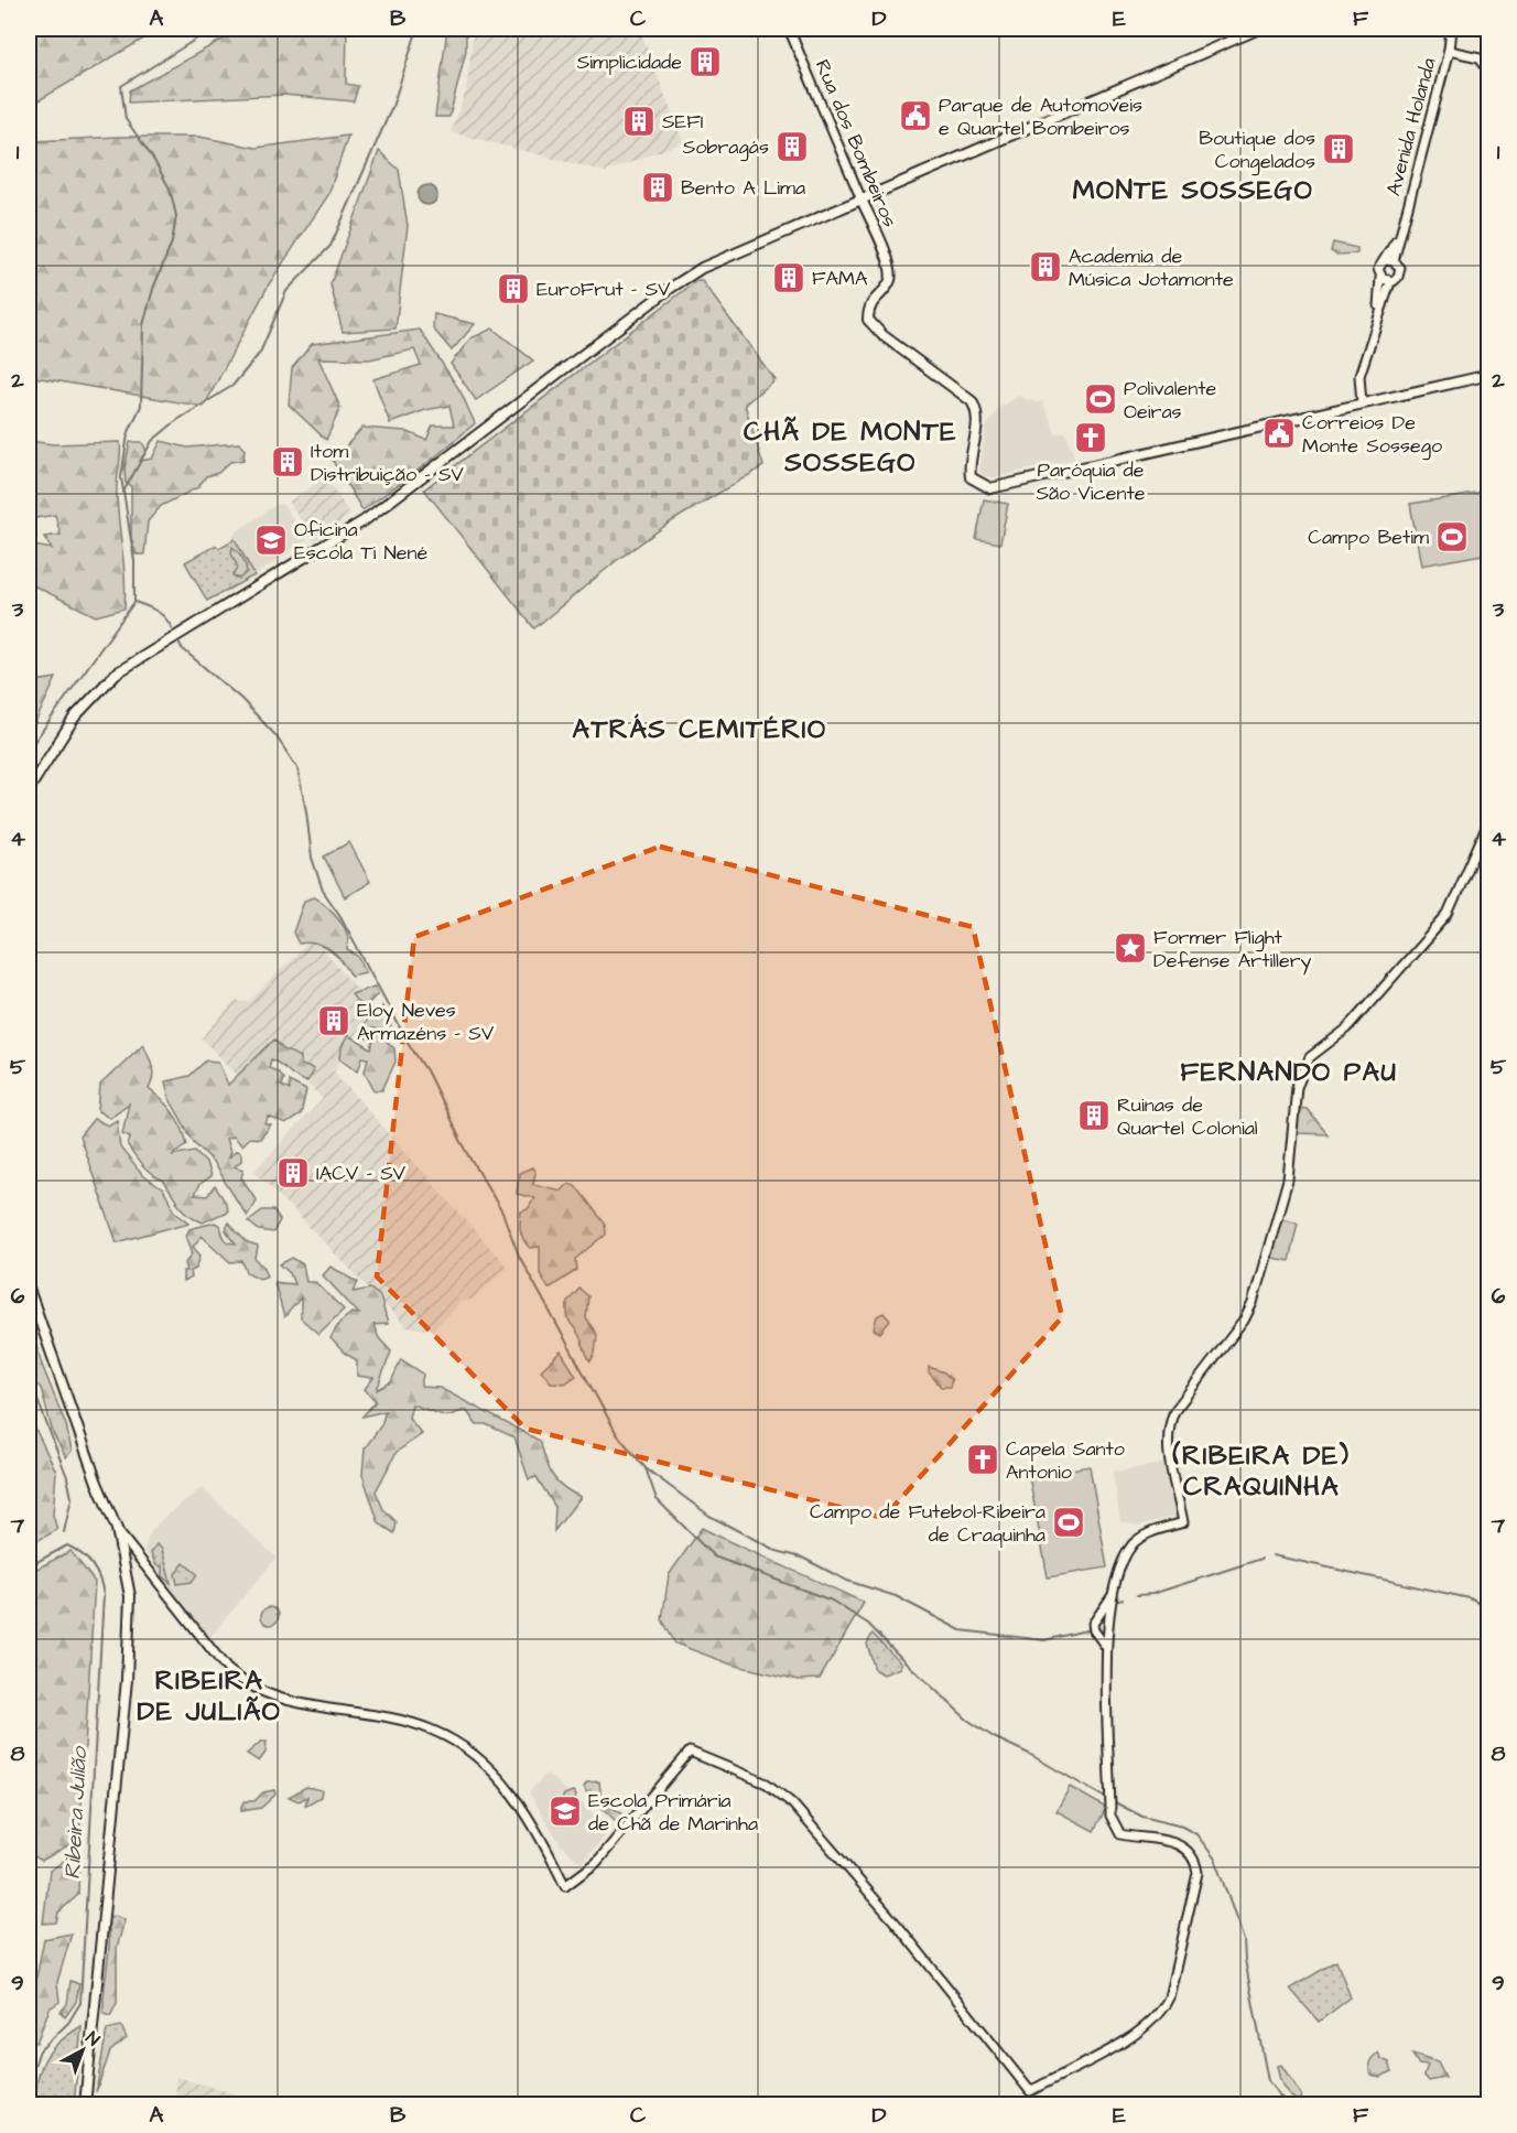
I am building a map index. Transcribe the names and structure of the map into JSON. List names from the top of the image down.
{
  "streets": {
    "main road": ["Rua dos Bombeiros"],
    "street": ["Avenida Holanda"]
  },
  "districts": [
    "MONTE SOSSEGO",
    "CHÃ DE MONTE SOSSEGO",
    "ATRÁS CEMITÉRIO",
    "FERNANDO PAU",
    "(RIBEIRA DE) CRAQUINHA",
    "RIBEIRA DE JULIÃO"
  ],
  "water": ["Ribeira Julião"],
  "places": {
    "building": [
      "Simplicidade",
      "SEFI",
      "Sobragás",
      "Boutique dos Congelados",
      "Bento A Lima",
      "Academia de Música Jotamonte",
      "FAMA",
      "EuroFrut - SV",
      "Itom Distribuição - SV",
      "Eloy Neves Armazéns - SV",
      "Ruinas de Quartel Colonial",
      "IACV - SV"
    ],
    "public building": ["Parque de Automoveis e Quartel Bombeiros", "Correios De Monte Sossego"],
    "sports": ["Polivalente Oeiras", "Campo Betim", "Campo de Futebol-Ribeira de Craquinha"],
    "church": ["Paróquia de São Vicente", "Capela Santo Antonio"],
    "school or university": ["Oficina Escola Ti Nené", "Escola Primária de Chã de Marinha"],
    "place": ["Former Flight Defense Artillery"]
  },
  "north": "top right",
  "grid": {
    "columns": [
      "A",
      "B",
      "C",
      "D",
      "E",
      "F"
    ],
    "rows": [
      "1",
      "2",
      "3",
      "4",
      "5",
      "6",
      "7",
      "8",
      "9"
    ]
  }
}
